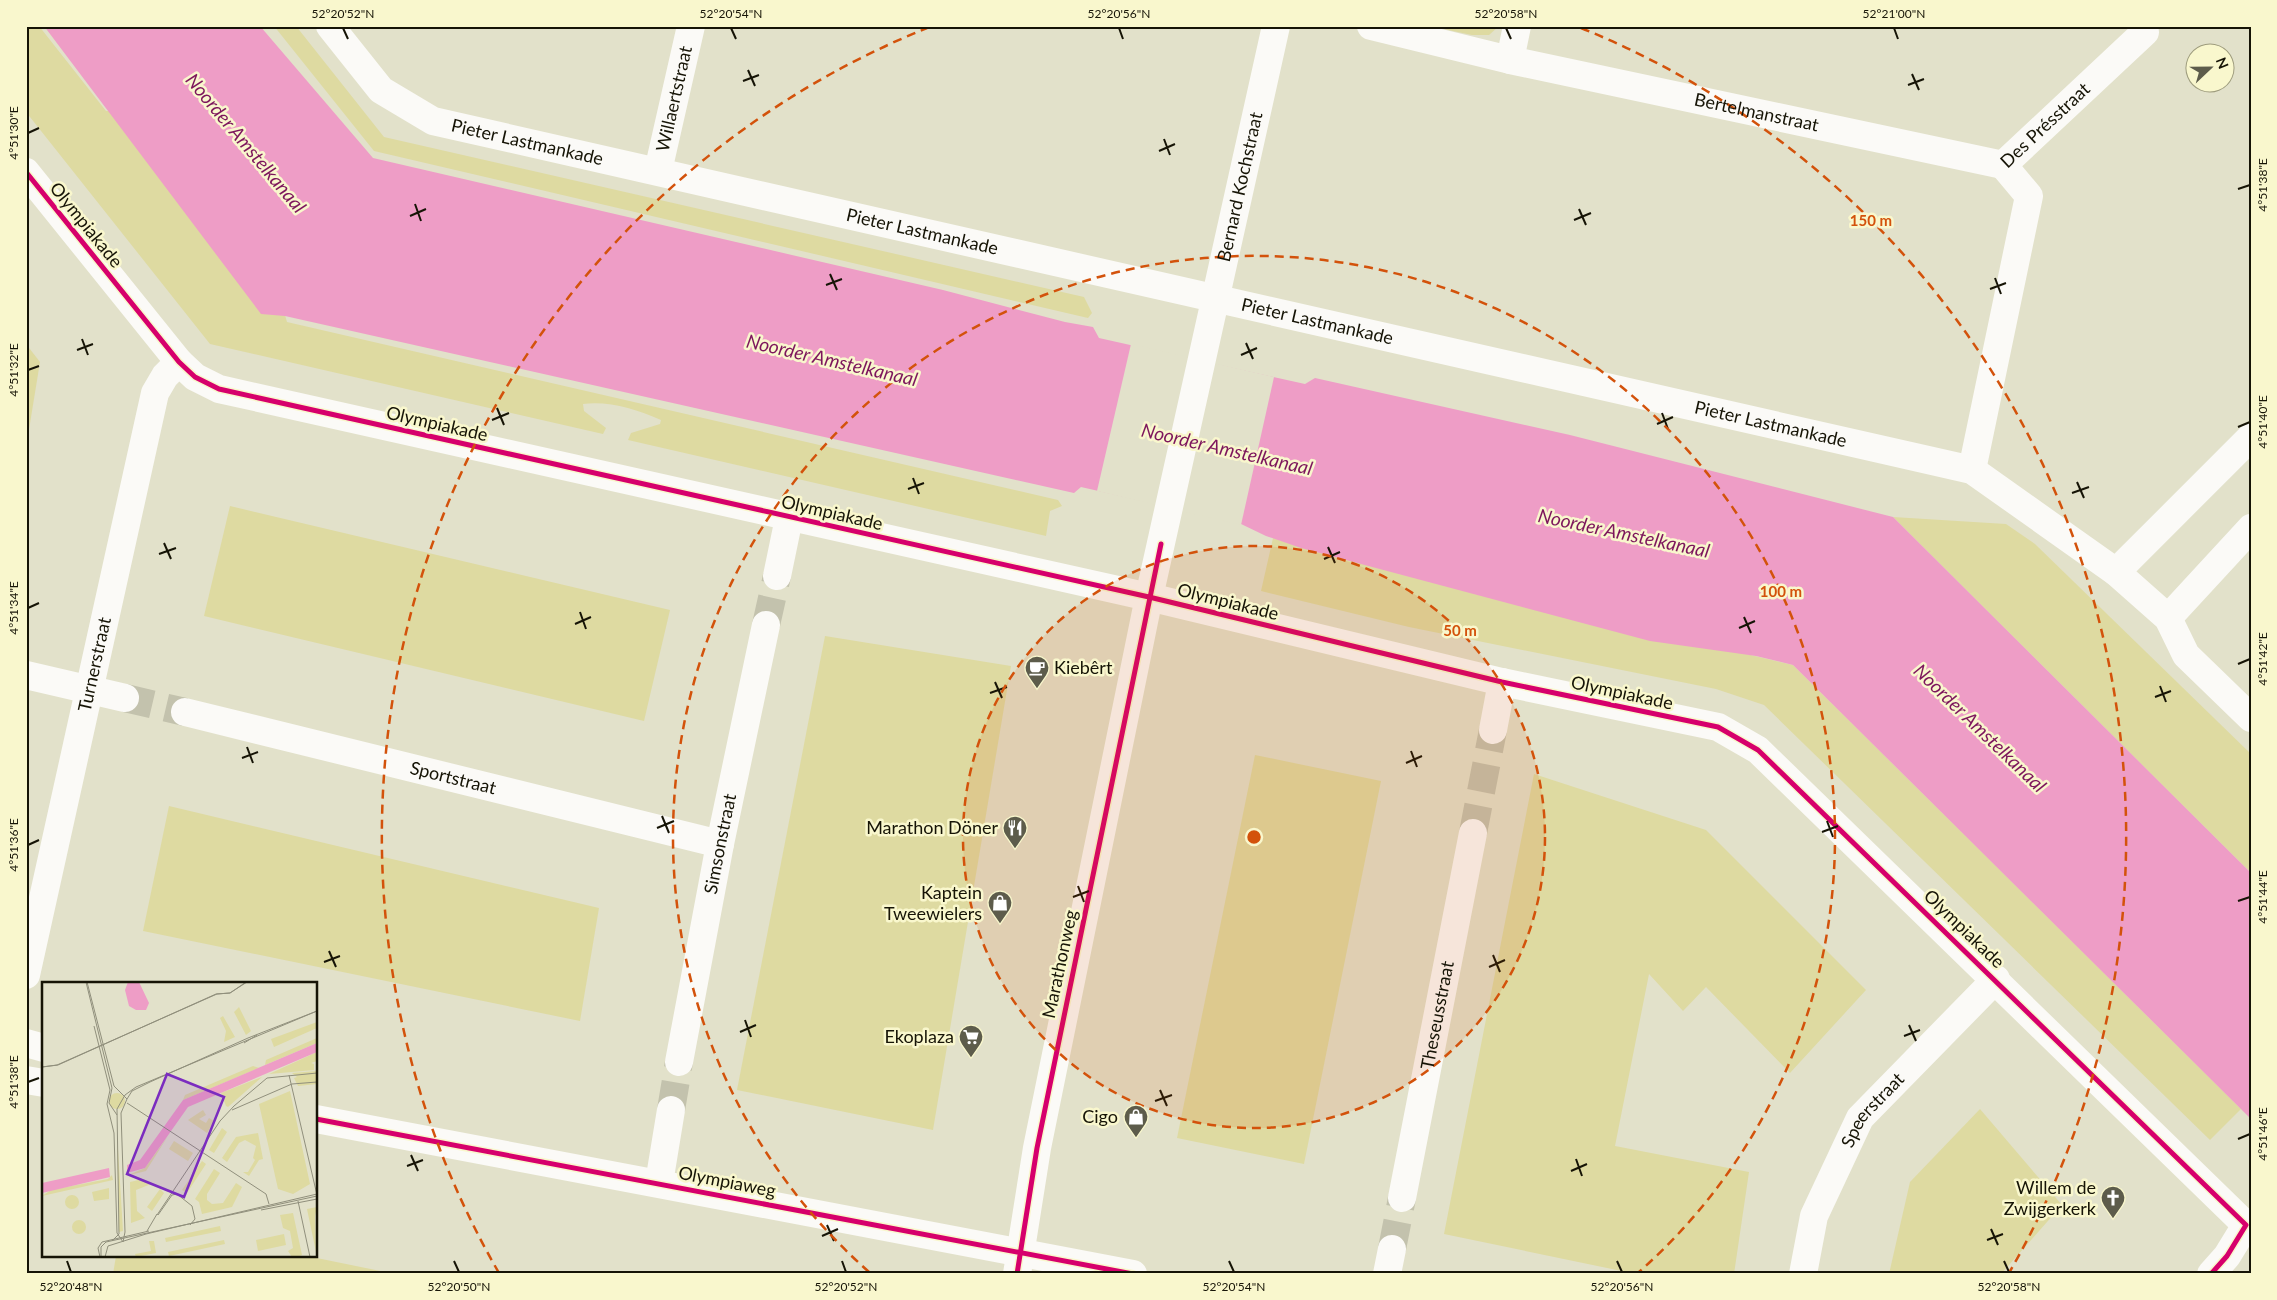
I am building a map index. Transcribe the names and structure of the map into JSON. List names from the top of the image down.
{
  "streets": {
    "street": [
      "Willaertstraat",
      "Bertelmanstraat",
      "Des Présstraat",
      "Pieter Lastmankade",
      "Bernard Kochstraat",
      "Olympiakade",
      "Turnerstraat",
      "Sportstraat",
      "Simsonstraat",
      "Marathonweg",
      "Theseusstraat",
      "Speerstraat",
      "Olympiaweg"
    ]
  },
  "crossings": [
    ["Willaertstraat", "Pieter Lastmankade"],
    ["Bertelmanstraat", "Des Présstraat"],
    ["Des Présstraat", "Pieter Lastmankade"],
    ["Pieter Lastmankade", "Bernard Kochstraat"],
    ["Bernard Kochstraat", "Marathonweg"],
    ["Olympiakade", "Turnerstraat"],
    ["Olympiakade", "Marathonweg"],
    ["Olympiakade", "Speerstraat"],
    ["Sportstraat", "Simsonstraat"],
    ["Marathonweg", "Olympiaweg"]
  ],
  "water": ["Noorder Amstelkanaal"],
  "places": {
    "cafe": ["Kiebêrt"],
    "restaurant": ["Marathon Döner"],
    "shop": ["Kaptein Tweewielers", "Cigo"],
    "supermarket": ["Ekoplaza"],
    "church": ["Willem de Zwijgerkerk"]
  },
  "north": "right",
  "coordinates": [
    "52°20'52\"N",
    "52°20'54\"N",
    "52°20'56\"N",
    "52°20'58\"N",
    "52°21'00\"N",
    "4°51'30\"E",
    "4°51'38\"E",
    "4°51'32\"E",
    "4°51'40\"E",
    "4°51'34\"E",
    "4°51'42\"E",
    "4°51'36\"E",
    "4°51'44\"E",
    "4°51'46\"E",
    "52°20'48\"N",
    "52°20'50\"N"
  ],
  "rings": ["150 m", "100 m", "50 m"]
}
